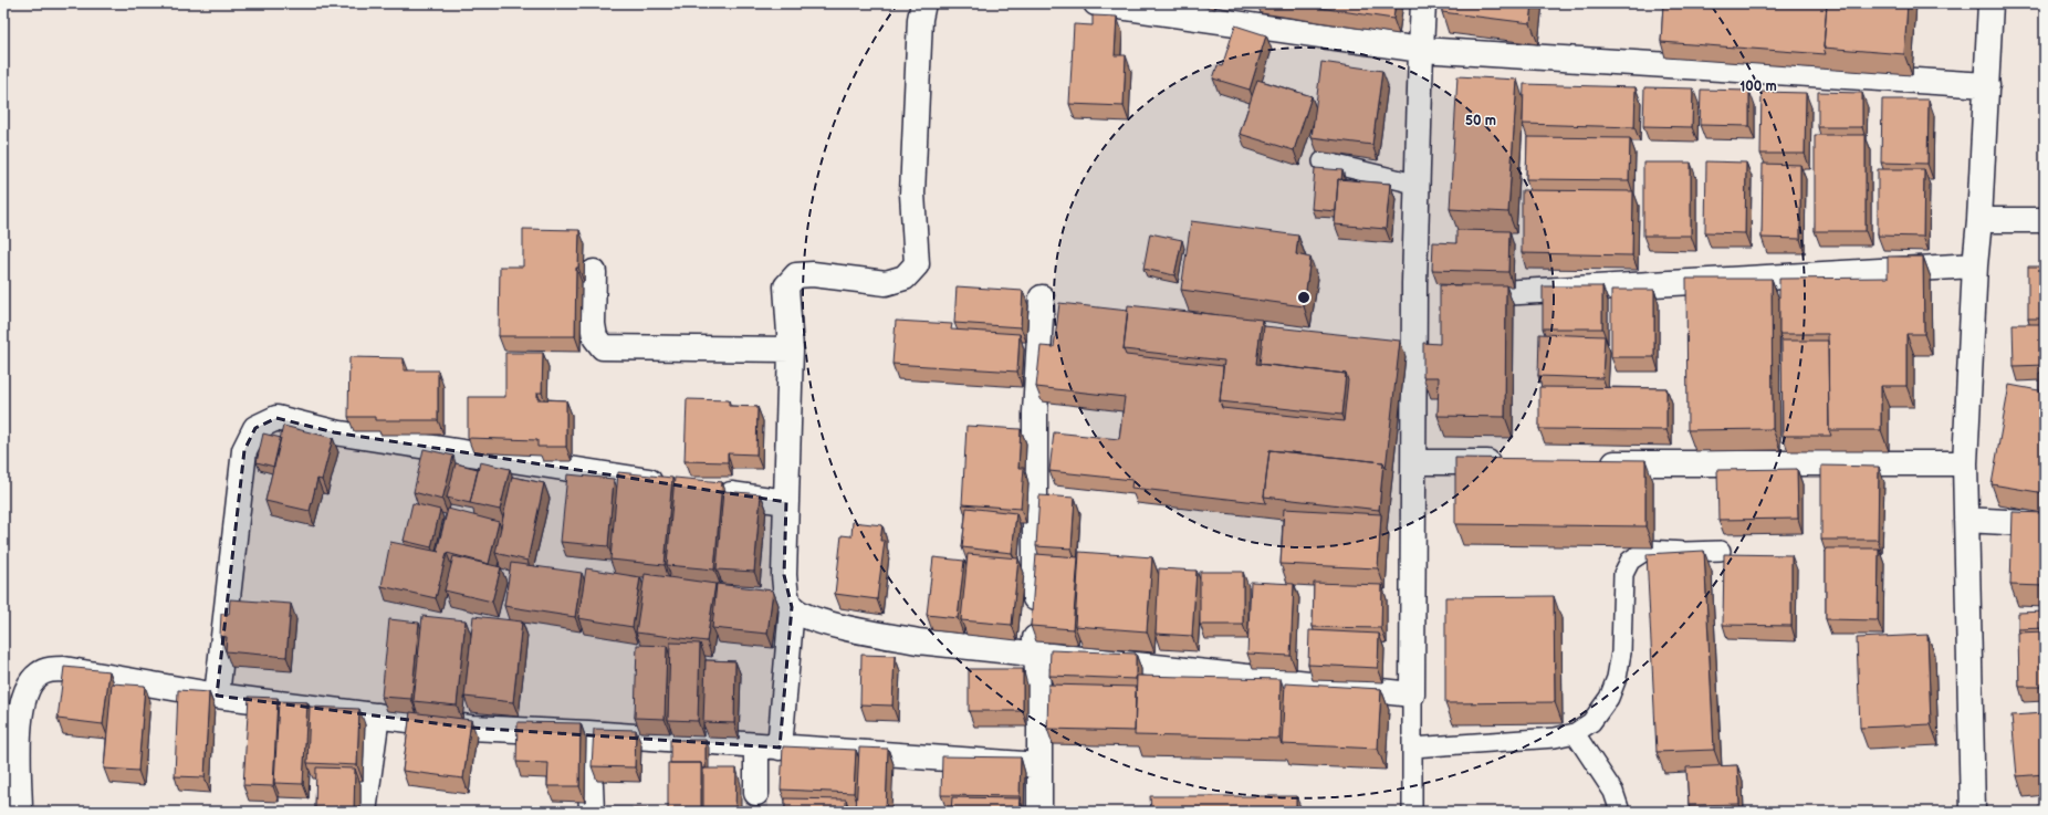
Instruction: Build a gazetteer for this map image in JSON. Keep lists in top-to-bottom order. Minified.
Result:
{"rings":["100 m","50 m"]}
